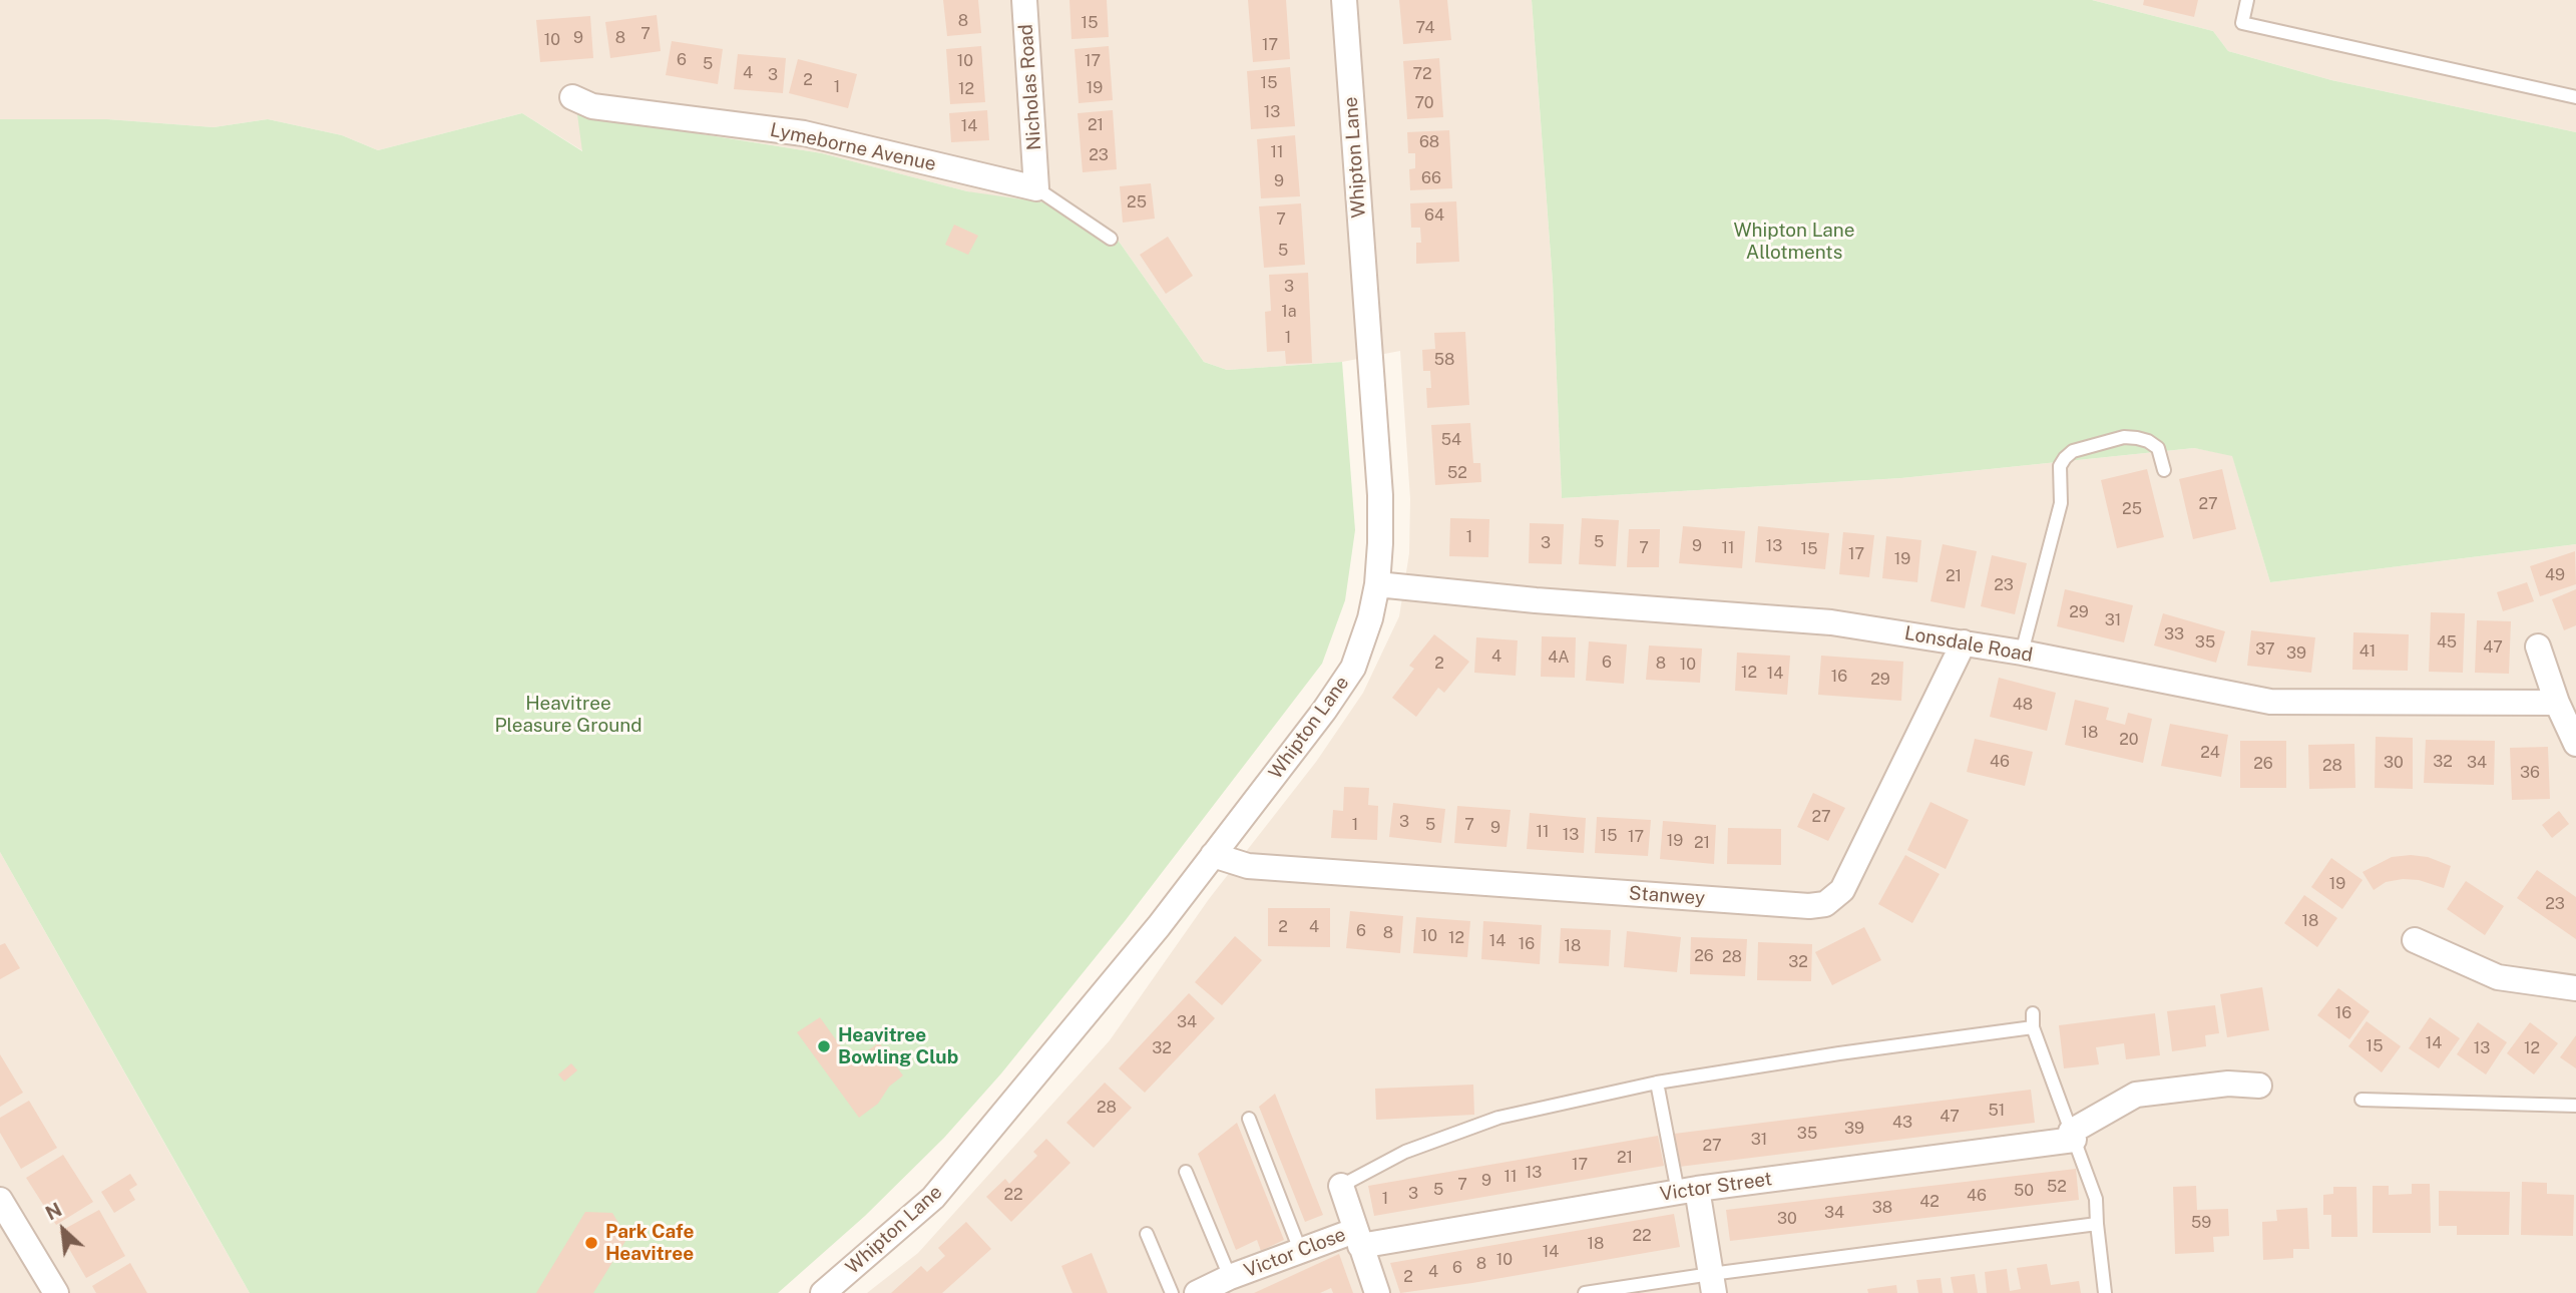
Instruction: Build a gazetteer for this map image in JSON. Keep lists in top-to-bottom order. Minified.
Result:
{"streets":{"street":["Nicholas Road","Lymeborne Avenue","Whipton Lane","Lonsdale Road","Stanwey","Victor Street","Victor Close"]},"crossings":[["Nicholas Road","Lymeborne Avenue"],["Whipton Lane","Lonsdale Road"],["Whipton Lane","Stanwey"],["Lonsdale Road","Stanwey"],["Victor Street","Victor Close"]],"parks":["Whipton Lane Allotments","Heavitree Pleasure Ground"],"places":["Heavitree Bowling Club","Park Cafe Heavitree"],"house_numbers":["8","15","74","7","9","8","10","17","6","10","17","5","4","72","3","2","15","1","19","12","70","13","21","14","68","11","23","66","9","25","64","7","5","3","1a","1","58","54","52","27","25","1","5","3","9","13","7","11","15","17","19","49","21","23","29","31","33","35","45","47","37","41","39","4","4A","6","2","8","10","12","14","16","29","48","18","20","24","46","32","30","34","26","28","36","27","3","1","5","7","9","11","13","15","17","19","21","19","23","18","2","4","6","8","10","12","14","16","18","26","28","32","16","34","14","15","32","13","12","28","51","47","43","39","35","31","27","21","17","13","11","9","7","52","5","50","3","22","46","1","42","38","34","30","59","22","18","14","10","8","6","4","2"],"north":"top left"}
